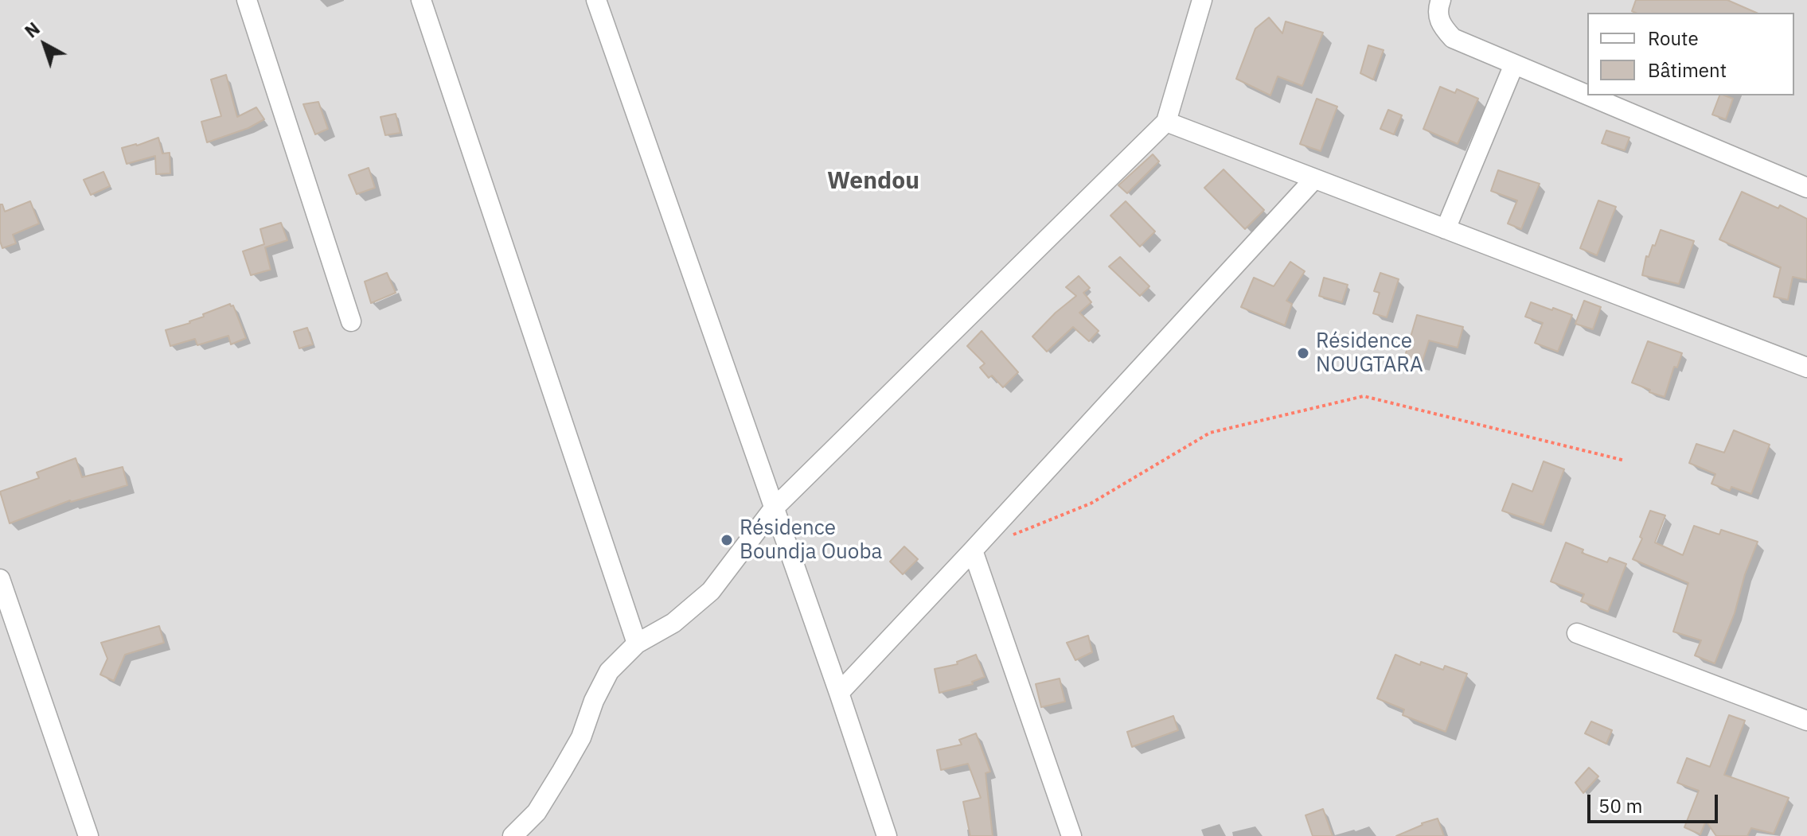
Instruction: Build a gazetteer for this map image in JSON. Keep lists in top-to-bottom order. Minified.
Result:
{"districts":["Wendou"],"places":["Résidence NOUGTARA","Résidence Boundja Ouoba"],"legend":["Route","Bâtiment"],"scale_bar":"50 m","north":"top left"}
